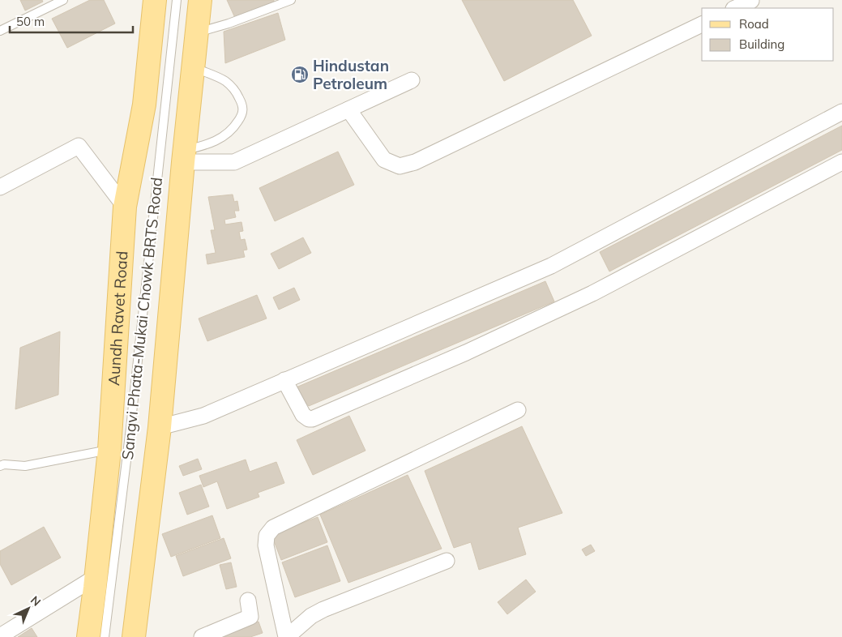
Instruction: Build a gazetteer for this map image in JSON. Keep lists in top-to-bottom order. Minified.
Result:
{"streets":{"main road":["Aundh Ravet Road"],"lane":["Sangvi Phata-Mukai Chowk BRTS Road"]},"places":{"fuel station":["Hindustan Petroleum"]},"legend":["Road","Building"],"scale_bar":"50 m","north":"top right"}
